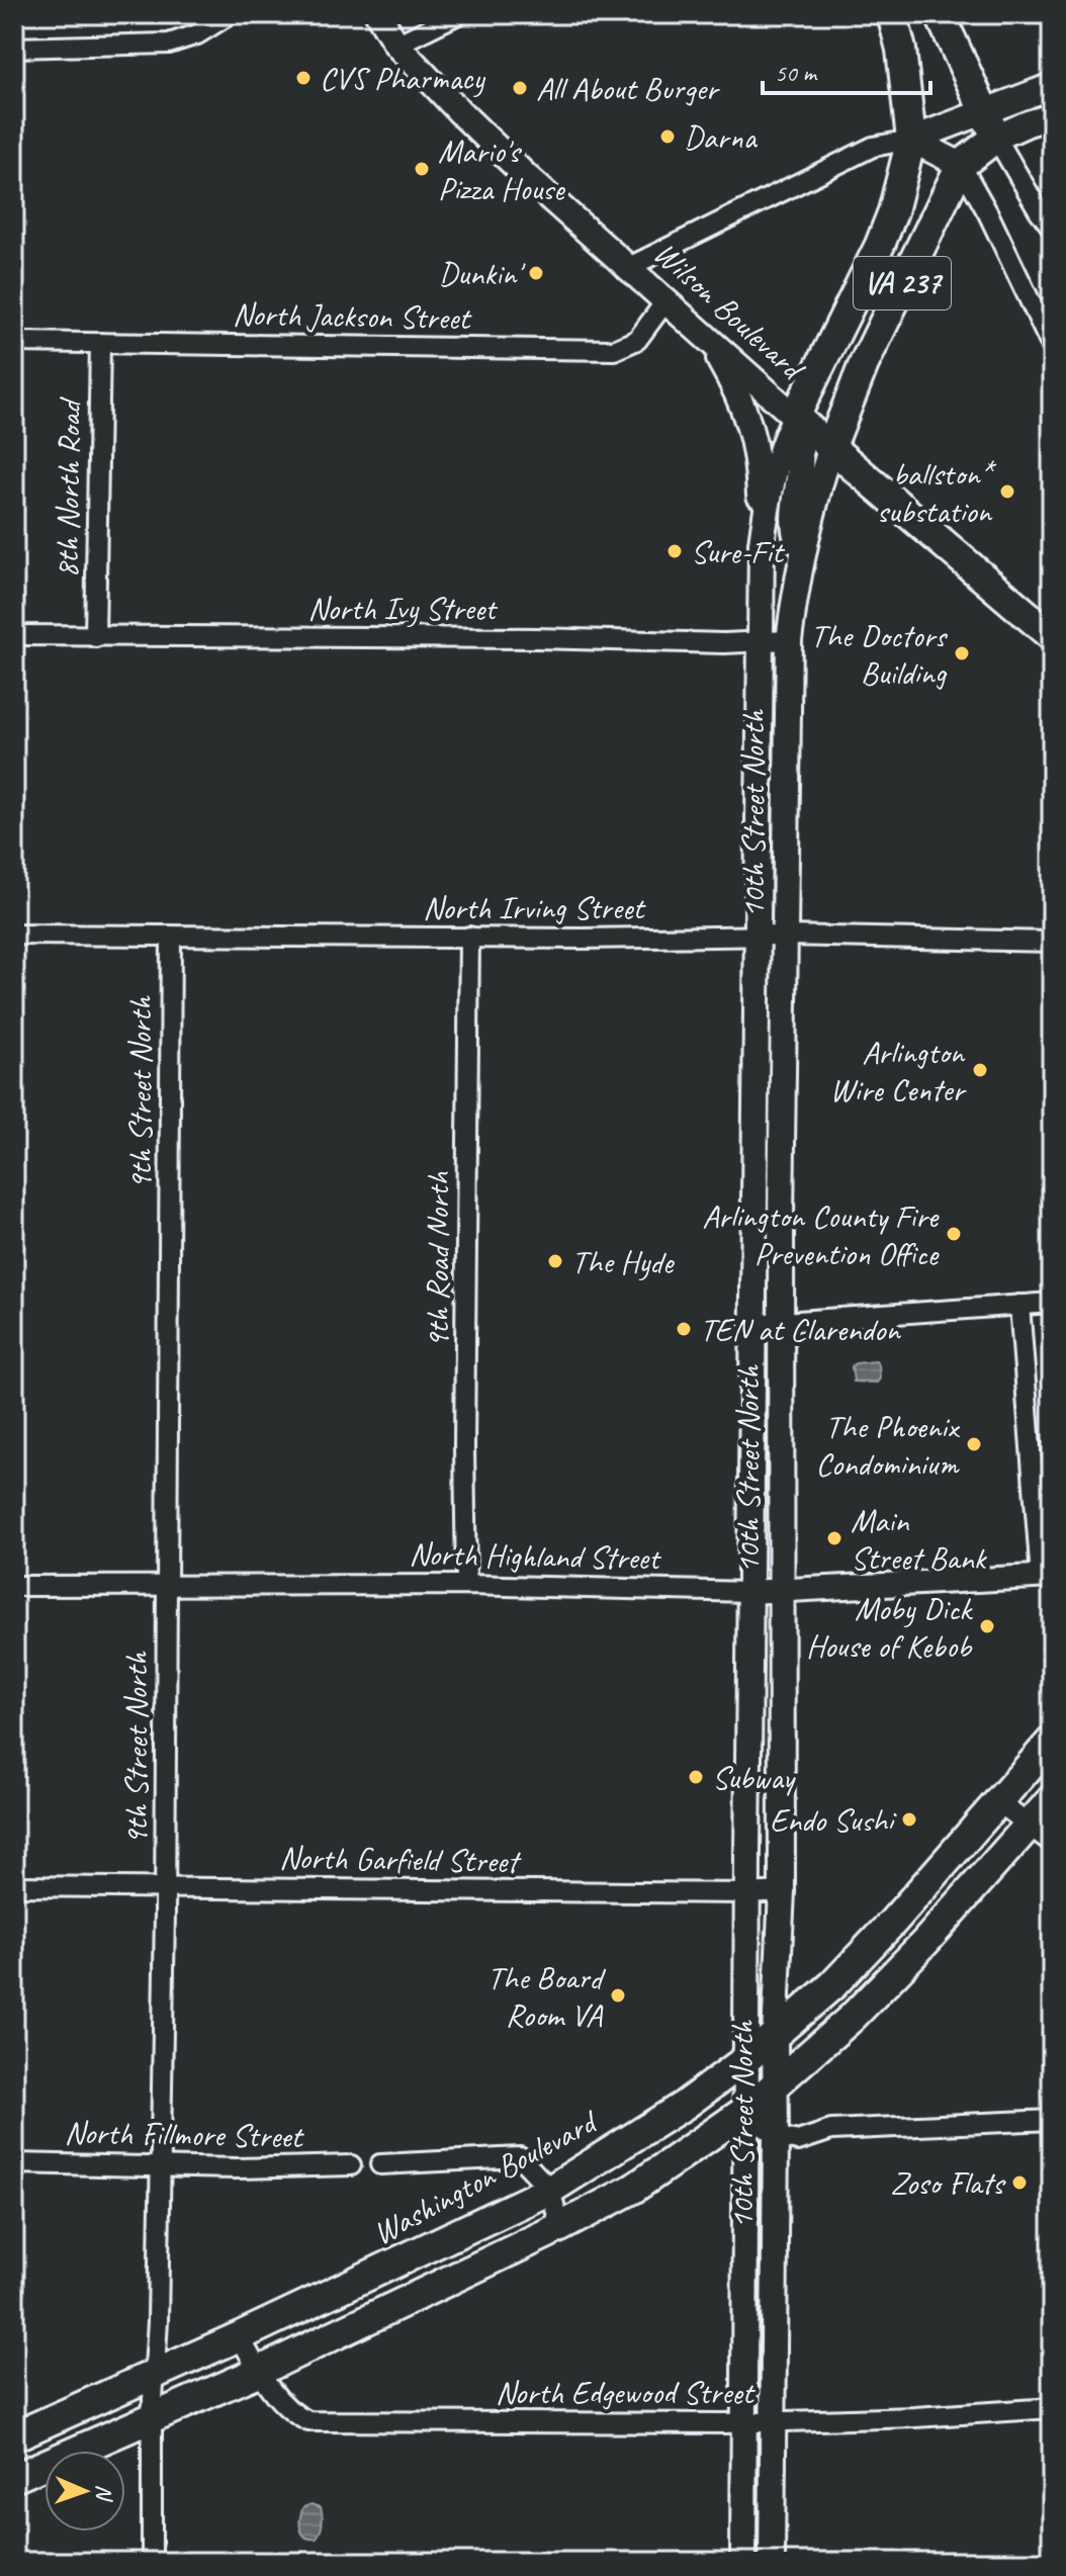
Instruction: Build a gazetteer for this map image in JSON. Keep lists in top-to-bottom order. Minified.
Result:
{"streets":{"main road":["VA 237","Wilson Boulevard","10th Street North","Washington Boulevard"],"street":["North Jackson Street","8th North Road","North Ivy Street","North Irving Street","9th Street North","9th Road North","North Highland Street","North Garfield Street","North Fillmore Street","North Edgewood Street"]},"crossings":[["VA 237","10th Street North"],["Wilson Boulevard","North Jackson Street"],["Wilson Boulevard","10th Street North"],["North Jackson Street","8th North Road"],["8th North Road","North Ivy Street"],["North Ivy Street","10th Street North"],["10th Street North","North Irving Street"],["10th Street North","North Highland Street"],["10th Street North","North Garfield Street"],["10th Street North","Washington Boulevard"],["10th Street North","North Edgewood Street"],["North Irving Street","9th Street North"],["North Irving Street","9th Road North"],["9th Street North","North Highland Street"],["9th Street North","North Garfield Street"],["9th Street North","North Fillmore Street"],["9th Street North","Washington Boulevard"],["9th Road North","North Highland Street"],["Washington Boulevard","North Edgewood Street"]],"places":["CVS Pharmacy","All About Burger","Darna","Mario's Pizza House","Dunkin'","ballston* substation","Sure-Fit","The Doctors Building","Arlington Wire Center","Arlington County Fire Prevention Office","The Hyde","TEN at Clarendon","The Phoenix Condominium","Main Street Bank","Moby Dick House of Kebob","Subway","Endo Sushi","The Board Room VA","Zoso Flats"],"scale_bar":"50 m","north":"right"}
